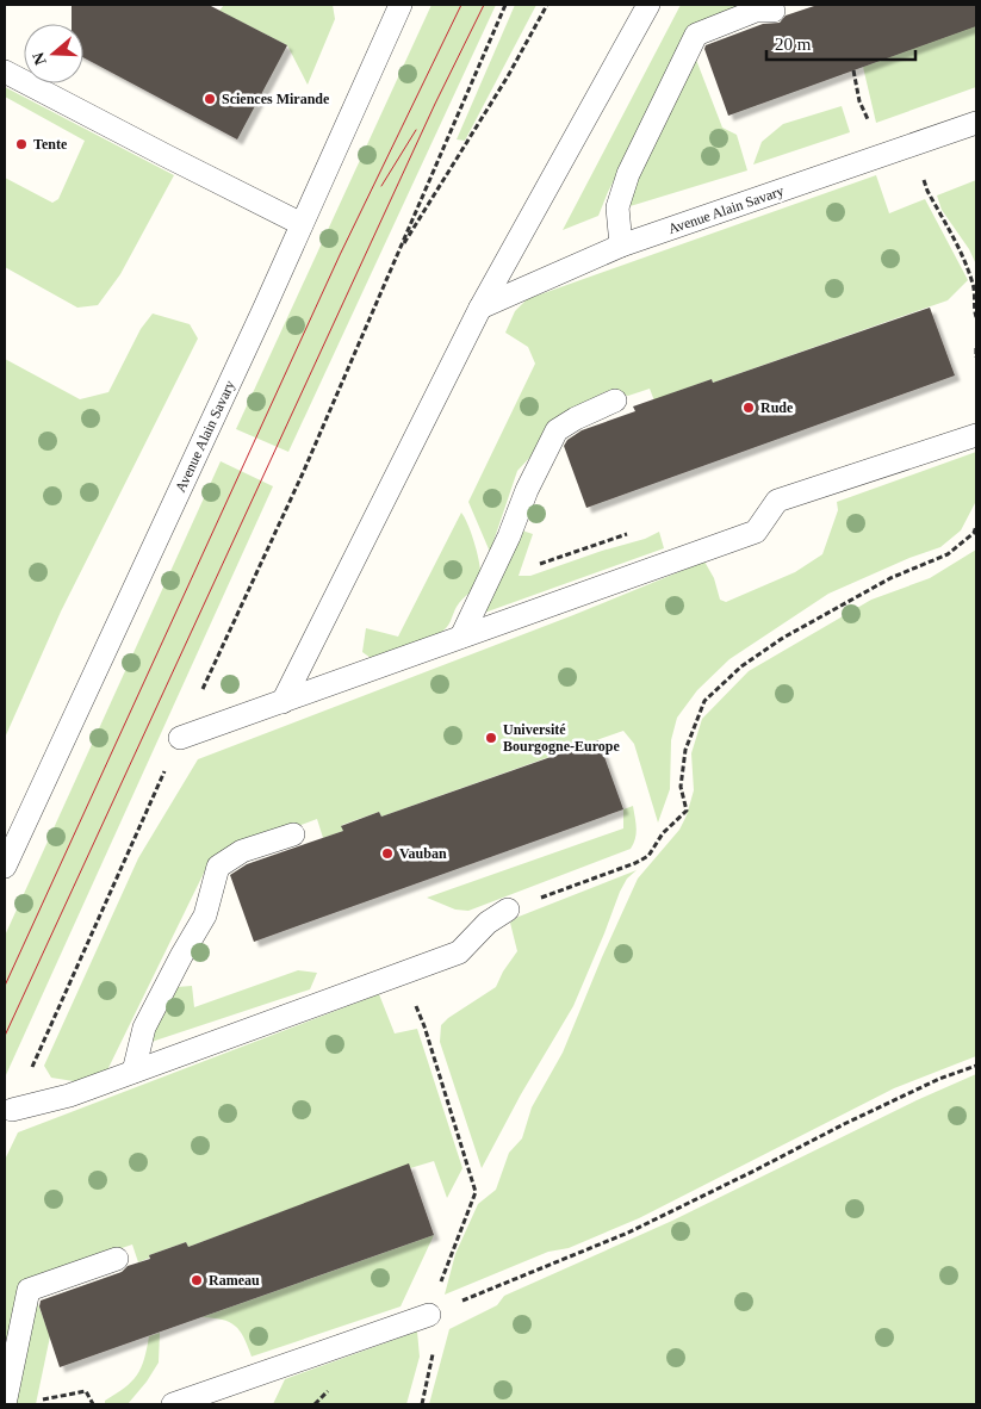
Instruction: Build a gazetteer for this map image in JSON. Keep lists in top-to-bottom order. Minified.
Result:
{"streets":{"lane":["Avenue Alain Savary"]},"places":["Sciences Mirande","Tente","Rude","Université Bourgogne-Europe","Vauban","Rameau"],"scale_bar":"20 m","north":"left"}
